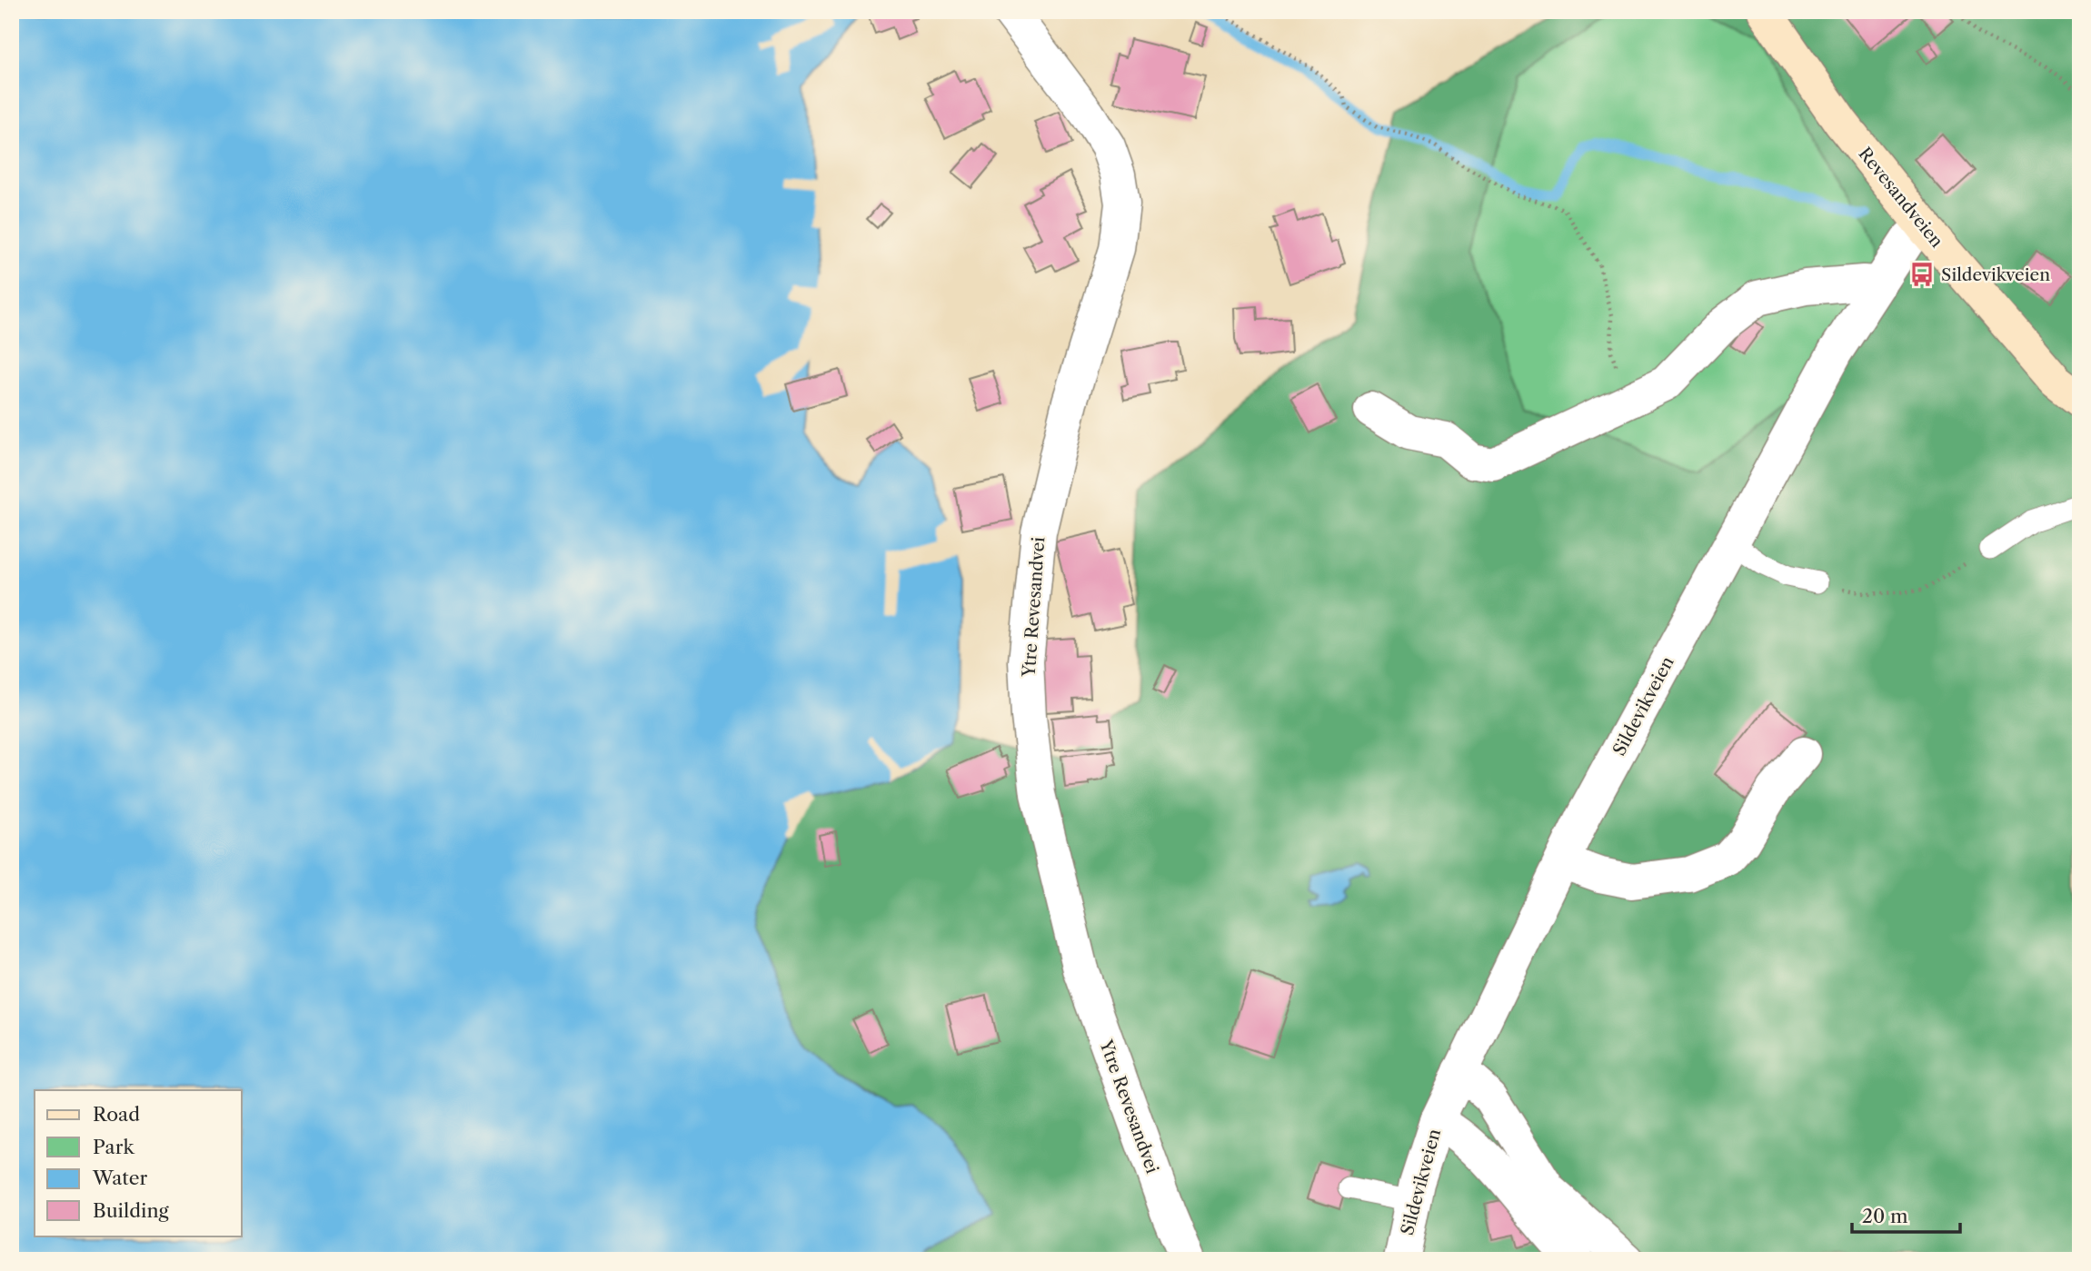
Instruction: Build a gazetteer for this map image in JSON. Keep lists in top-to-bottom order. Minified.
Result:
{"streets":{"main road":["Revesandveien"],"street":["Ytre Revesandvei","Sildevikveien"]},"crossings":[["Revesandveien","Sildevikveien"]],"places":{"bus stop":["Sildevikveien"]},"legend":["Road","Park","Water","Building"],"scale_bar":"20 m"}
